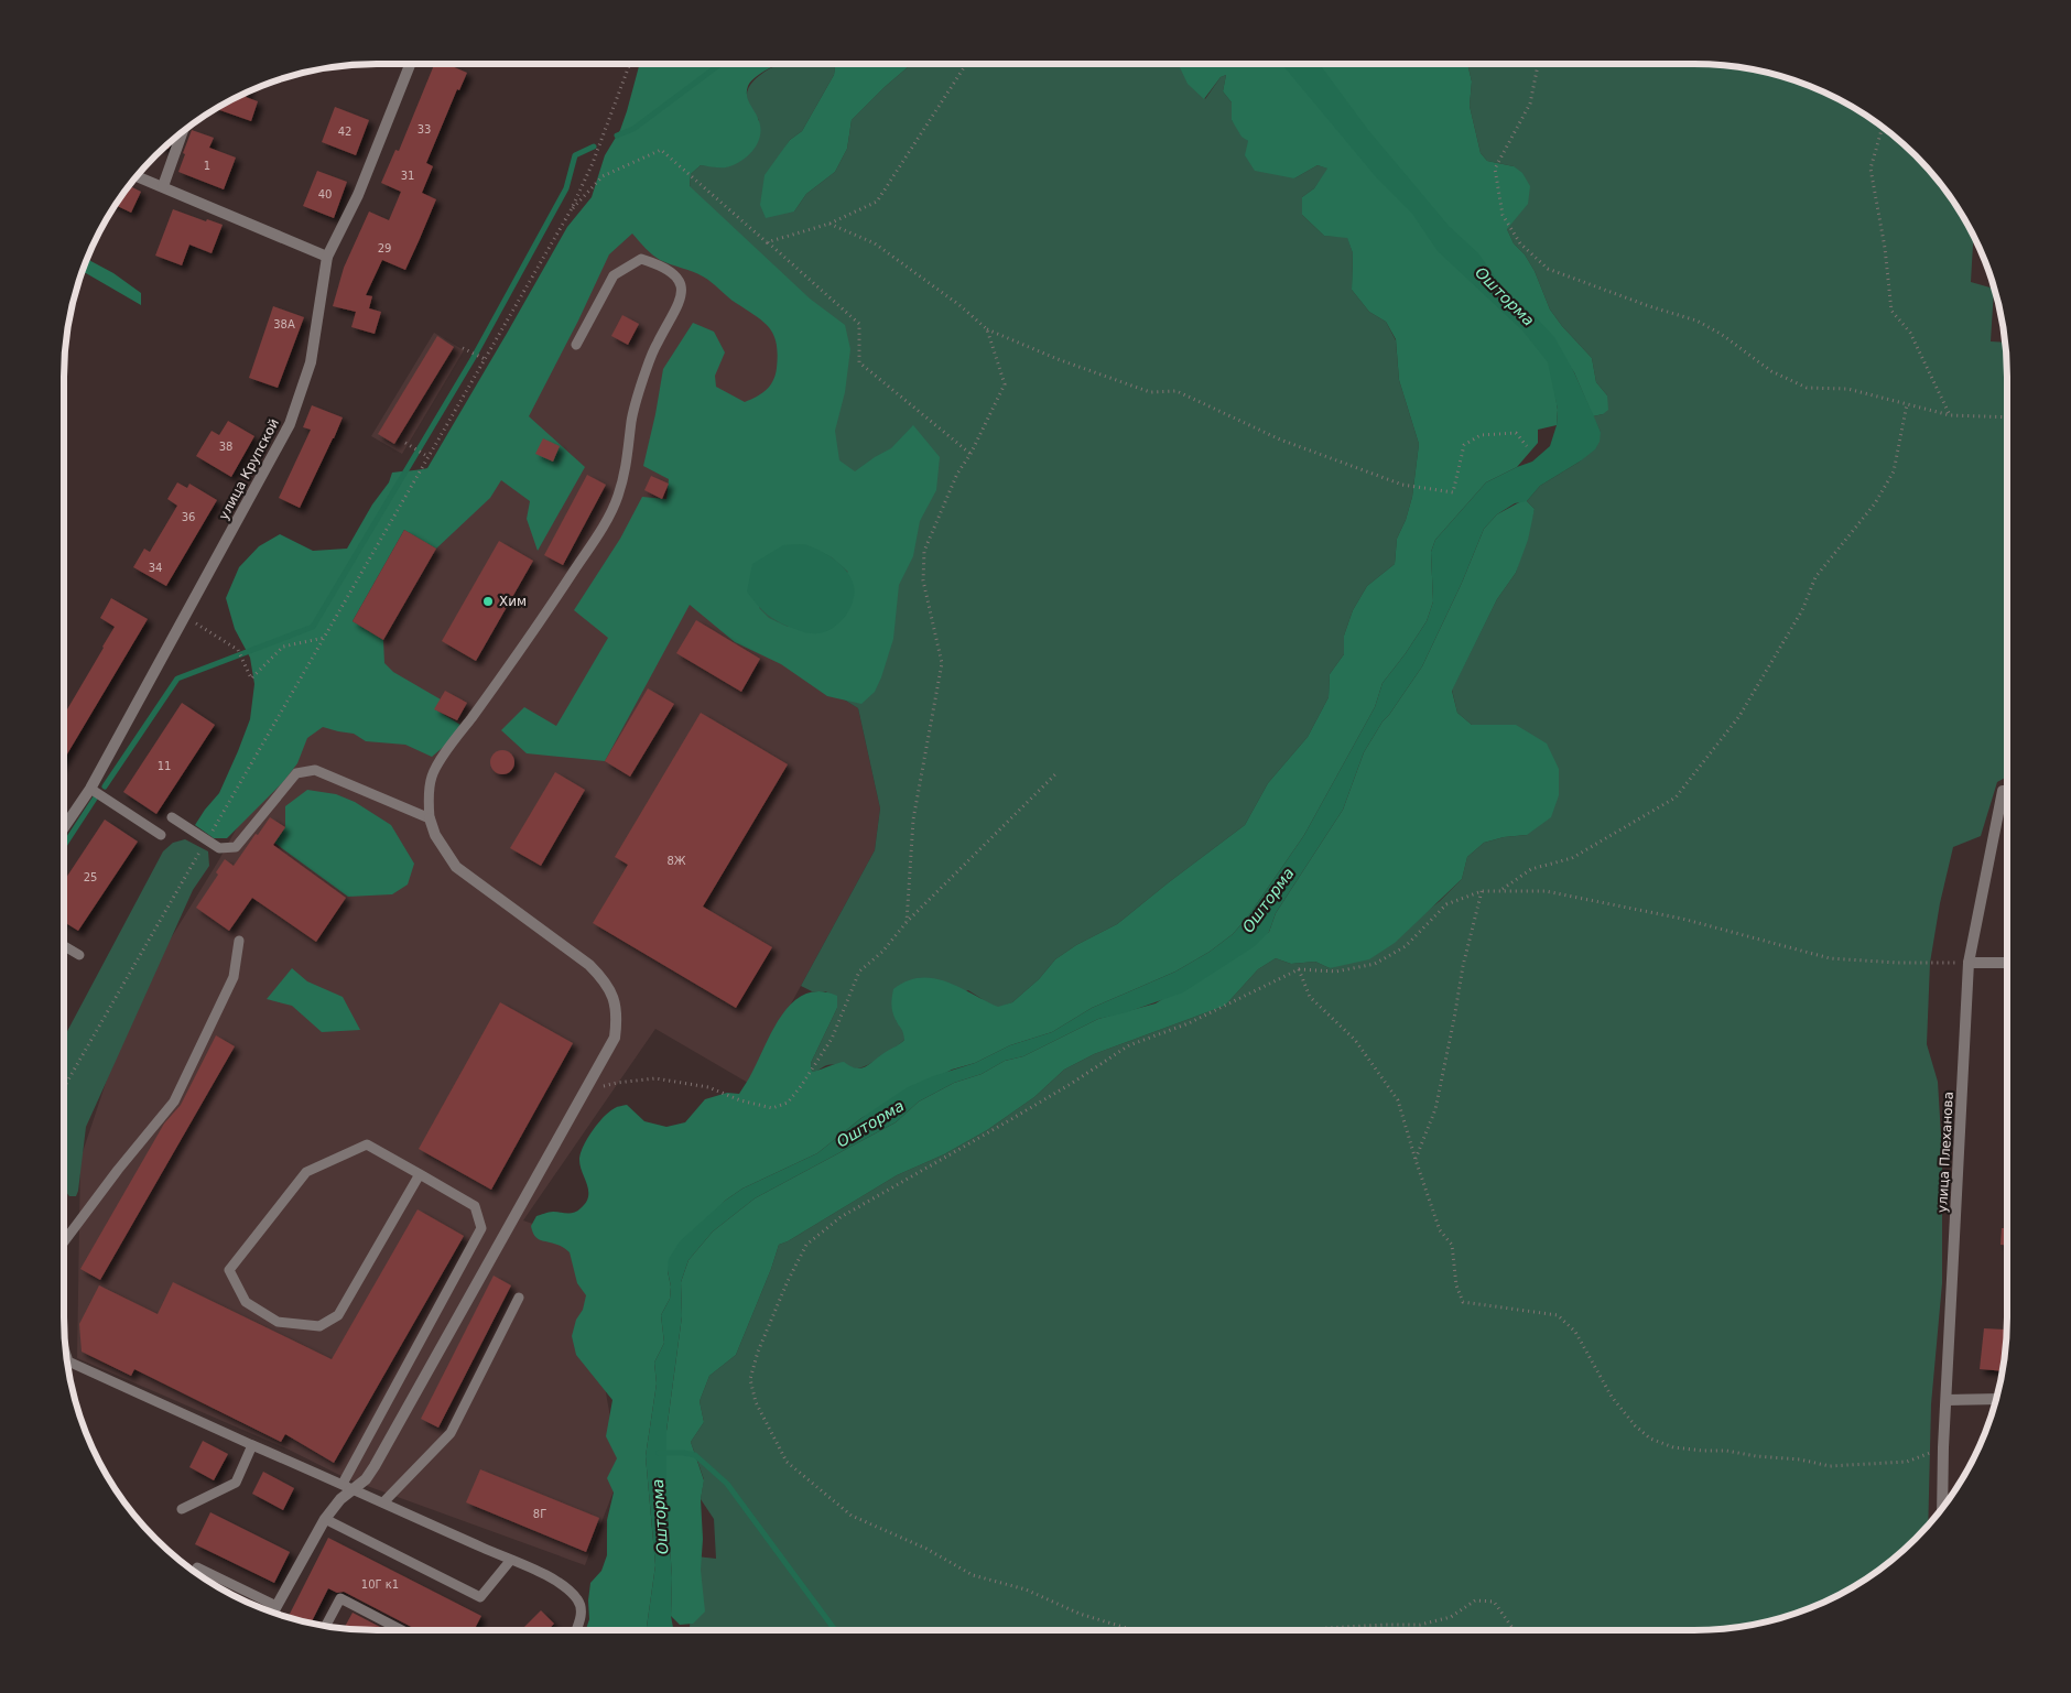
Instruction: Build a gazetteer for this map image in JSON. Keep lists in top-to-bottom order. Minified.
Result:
{"streets":{"street":["улица Крупской","улица Плеханова"]},"water":["Ошторма"],"places":["Хим"],"house_numbers":["33","42","1","31","40","29","38А","38","36","34","11","8Ж","25","8Г","10Г к1"]}
